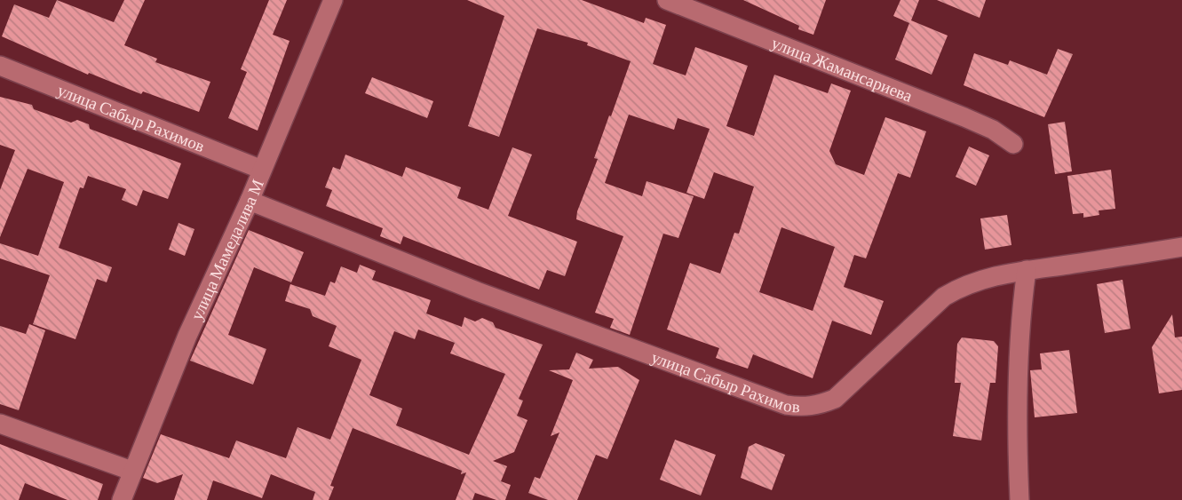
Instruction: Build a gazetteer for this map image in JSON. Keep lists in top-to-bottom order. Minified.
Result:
{"streets":{"street":["улица Жамансариева","улица Сабыр Рахимов","улица Мамедалива М"]},"crossings":[["улица Сабыр Рахимов","улица Мамедалива М"]]}
